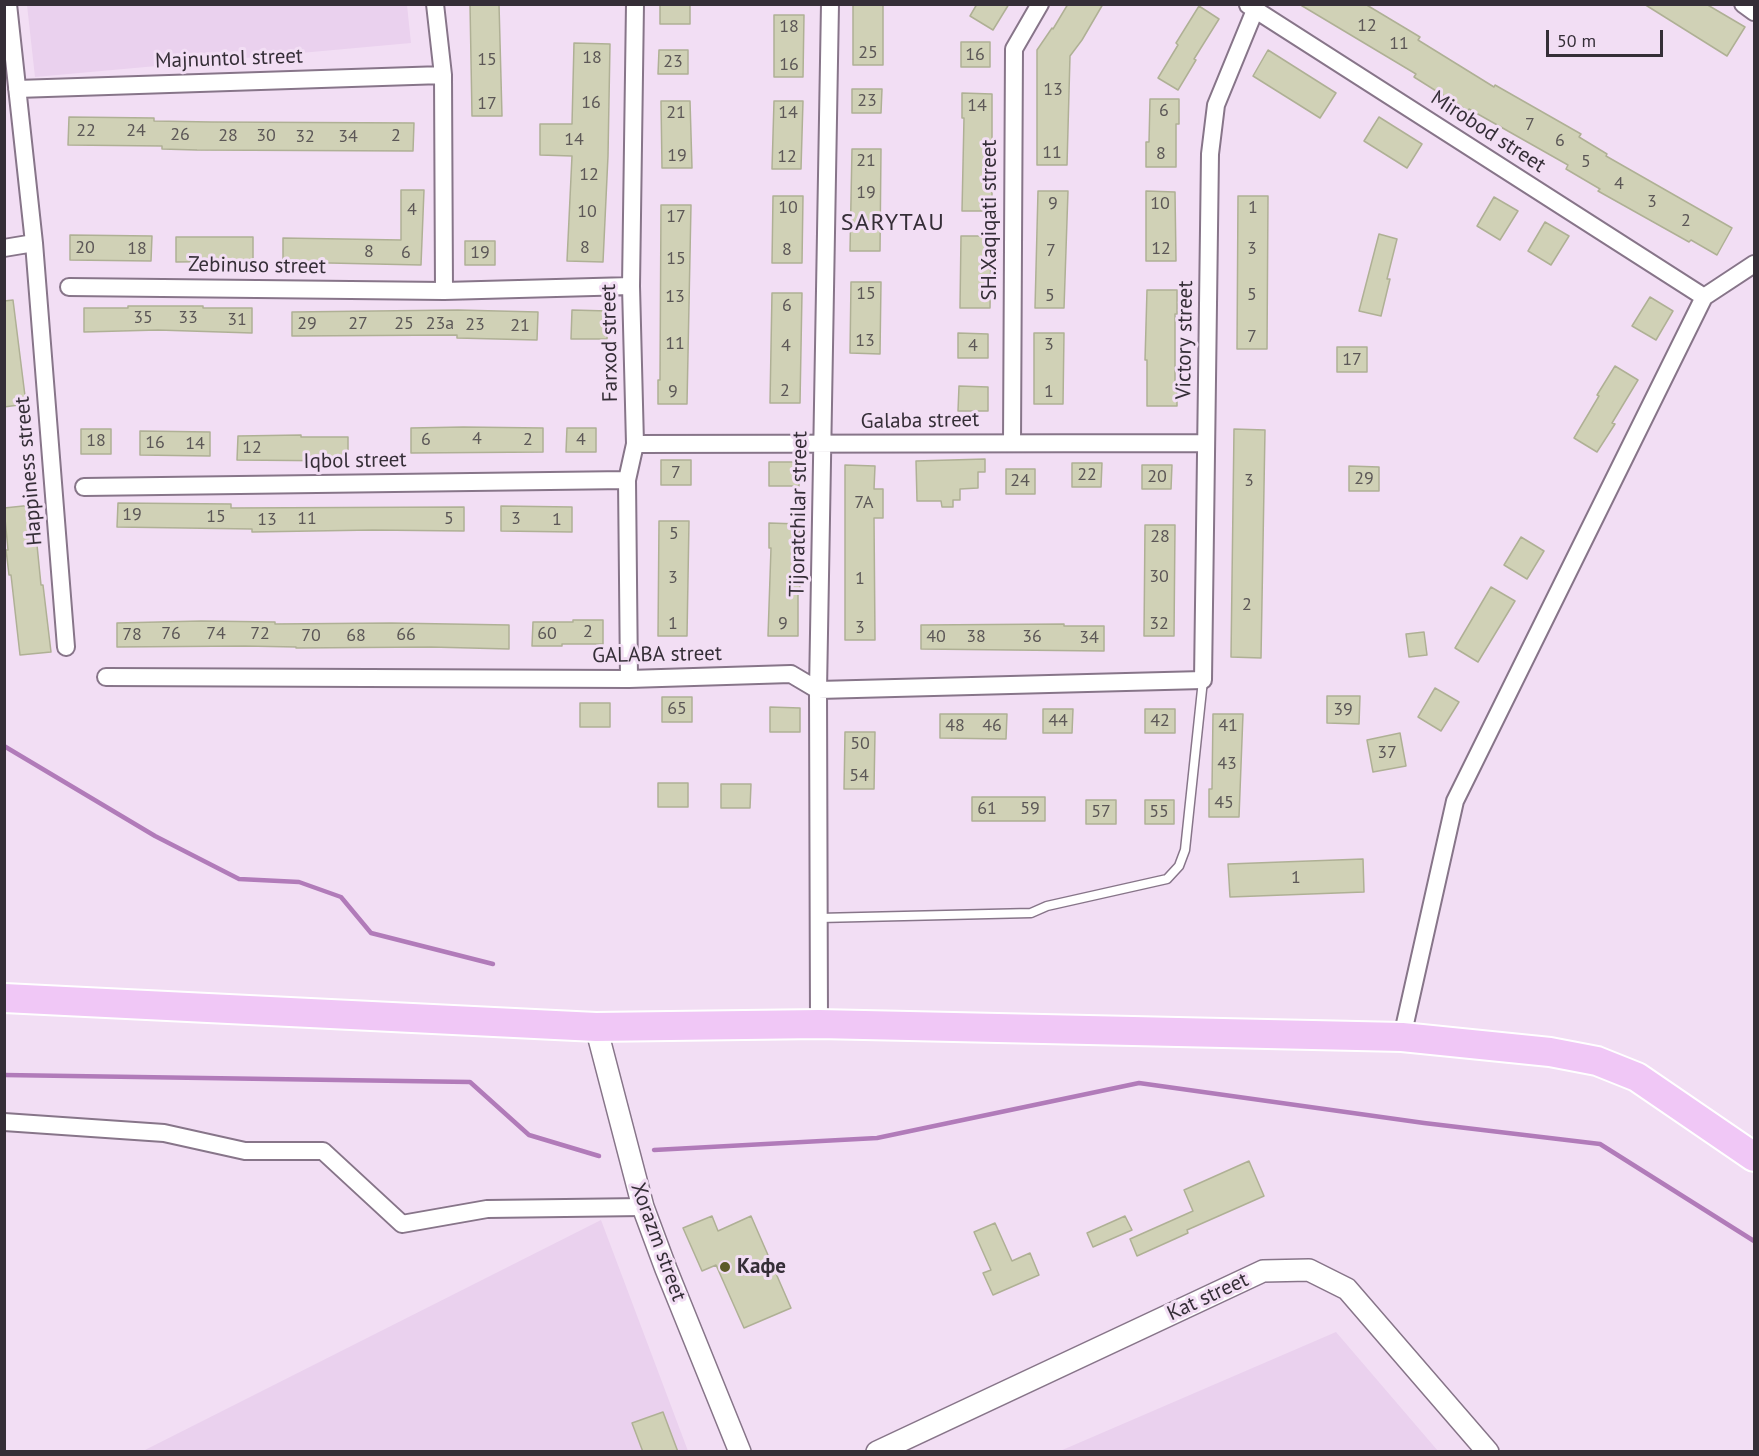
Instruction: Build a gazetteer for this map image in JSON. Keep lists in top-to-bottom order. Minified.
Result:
{"streets":{"street":["Majnuntol street","Mirobod street","SH.Xaqiqati street","Zebinuso street","Victory street","Farxod street","Galaba street","Iqbol street","Happiness street","Tijoratchilar street","GALABA street","Xorazm street","Kat street"]},"crossings":[["Majnuntol street","Happiness street"],["Mirobod street","Victory street"],["SH.Xaqiqati street","Galaba street"],["Zebinuso street","Farxod street"],["Victory street","Galaba street"],["Farxod street","Galaba street"],["Farxod street","Iqbol street"],["Farxod street","GALABA street"],["Galaba street","Tijoratchilar street"],["Tijoratchilar street","GALABA street"]],"districts":["SARYTAU"],"places":["Кафе"],"house_numbers":["12","18","11","25","16","18","15","23","16","13","23","16","17","14","6","21","14","7","22","24","26","28","30","2","32","34","14","6","11","8","19","12","21","5","12","4","19","3","9","10","10","1","4","10","17","2","20","8","18","12","3","8","7","8","6","19","15","15","5","5","13","6","35","33","31","29","27","25","23a","23","21","7","13","11","3","4","4","17","2","9","1","4","6","2","4","18","16","14","12","7","22","20","29","24","3","7A","19","15","11","5","3","13","1","5","28","30","3","1","2","1","9","32","3","2","76","74","72","60","78","66","70","68","40","38","36","34","65","39","44","42","48","46","41","50","37","43","54","45","61","59","57","55","1"],"scale_bar":"50 m"}
